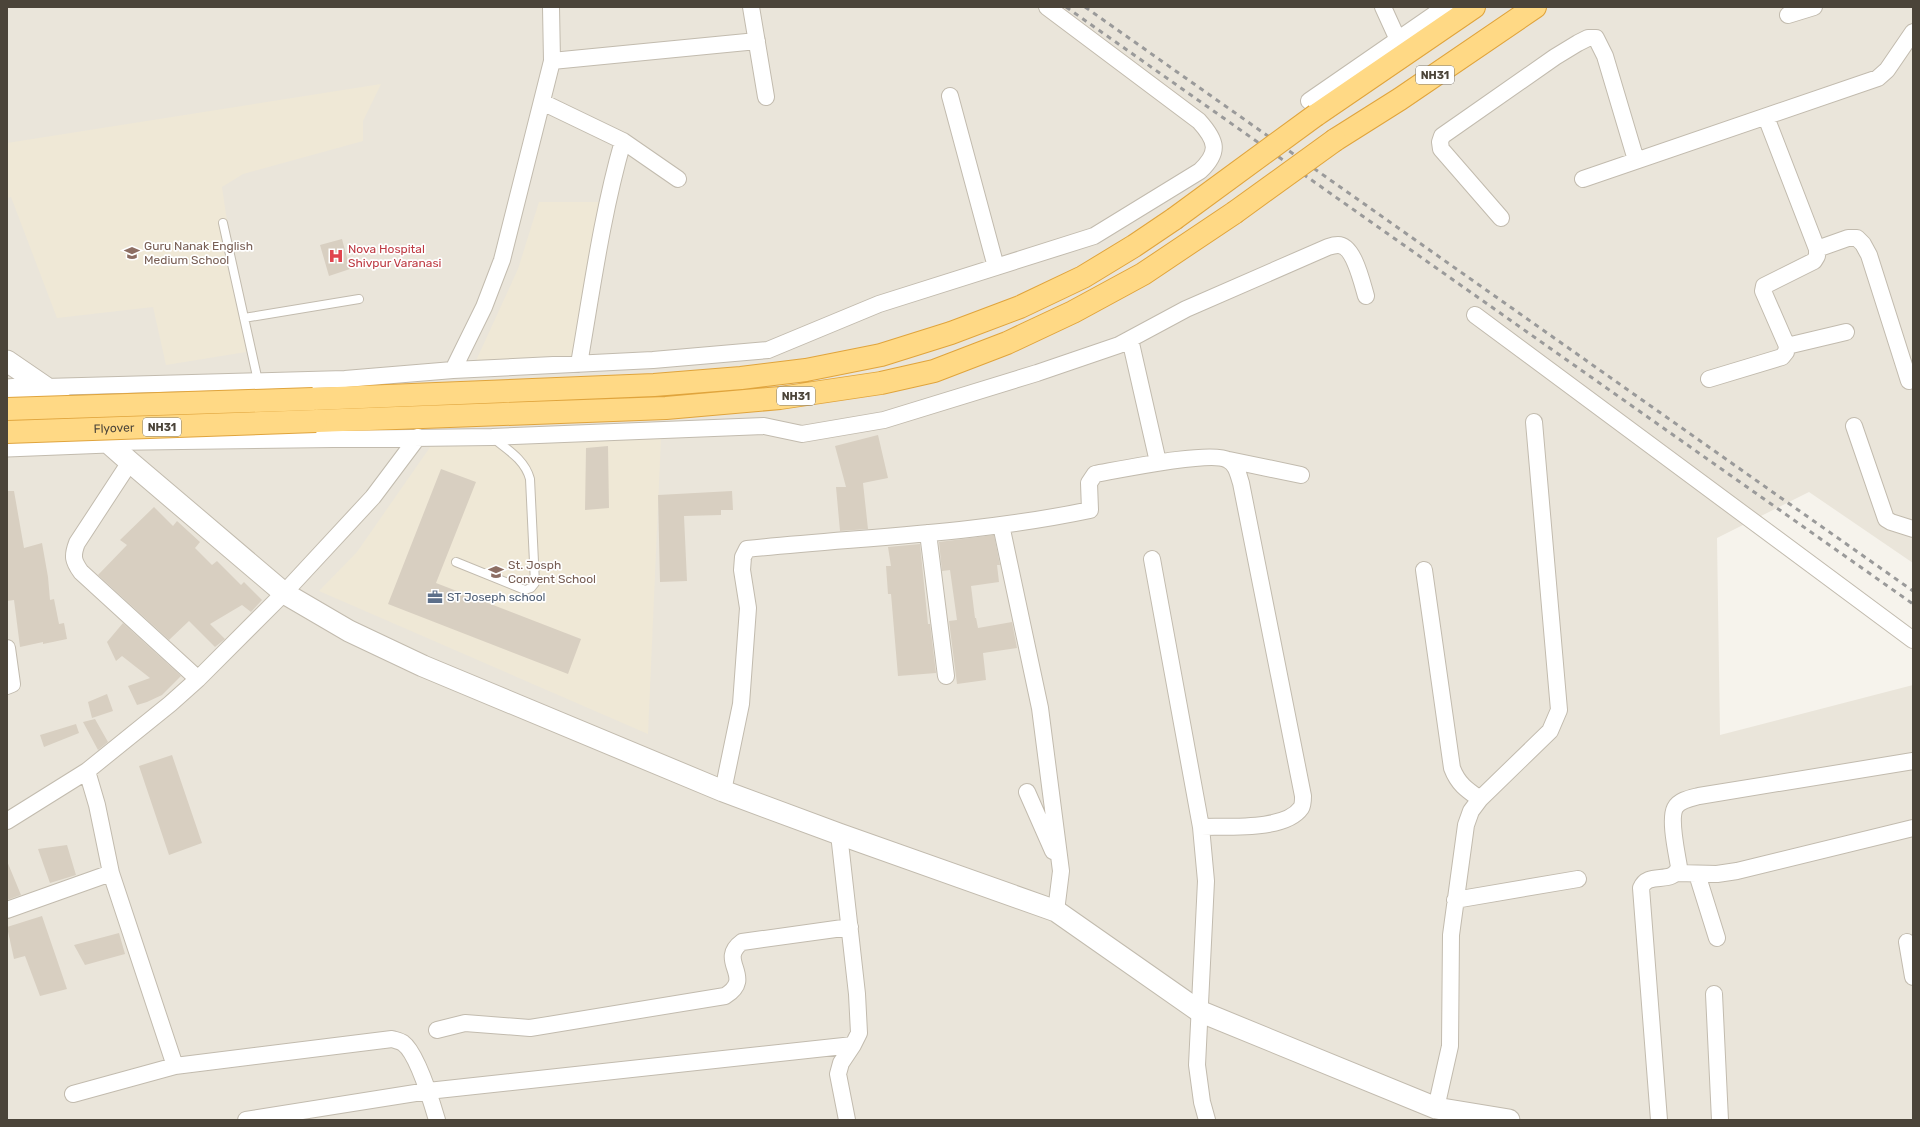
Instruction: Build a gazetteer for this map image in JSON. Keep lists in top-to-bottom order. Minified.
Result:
{"streets":{"highway":["NH31","Flyover"]},"crossings":[["NH31","Flyover"]],"places":{"school or university":["Guru Nanak English Medium School","St. Josph Convent School"],"hospital":["Nova Hospital Shivpur Varanasi"],"office":["ST Joseph school"]}}
